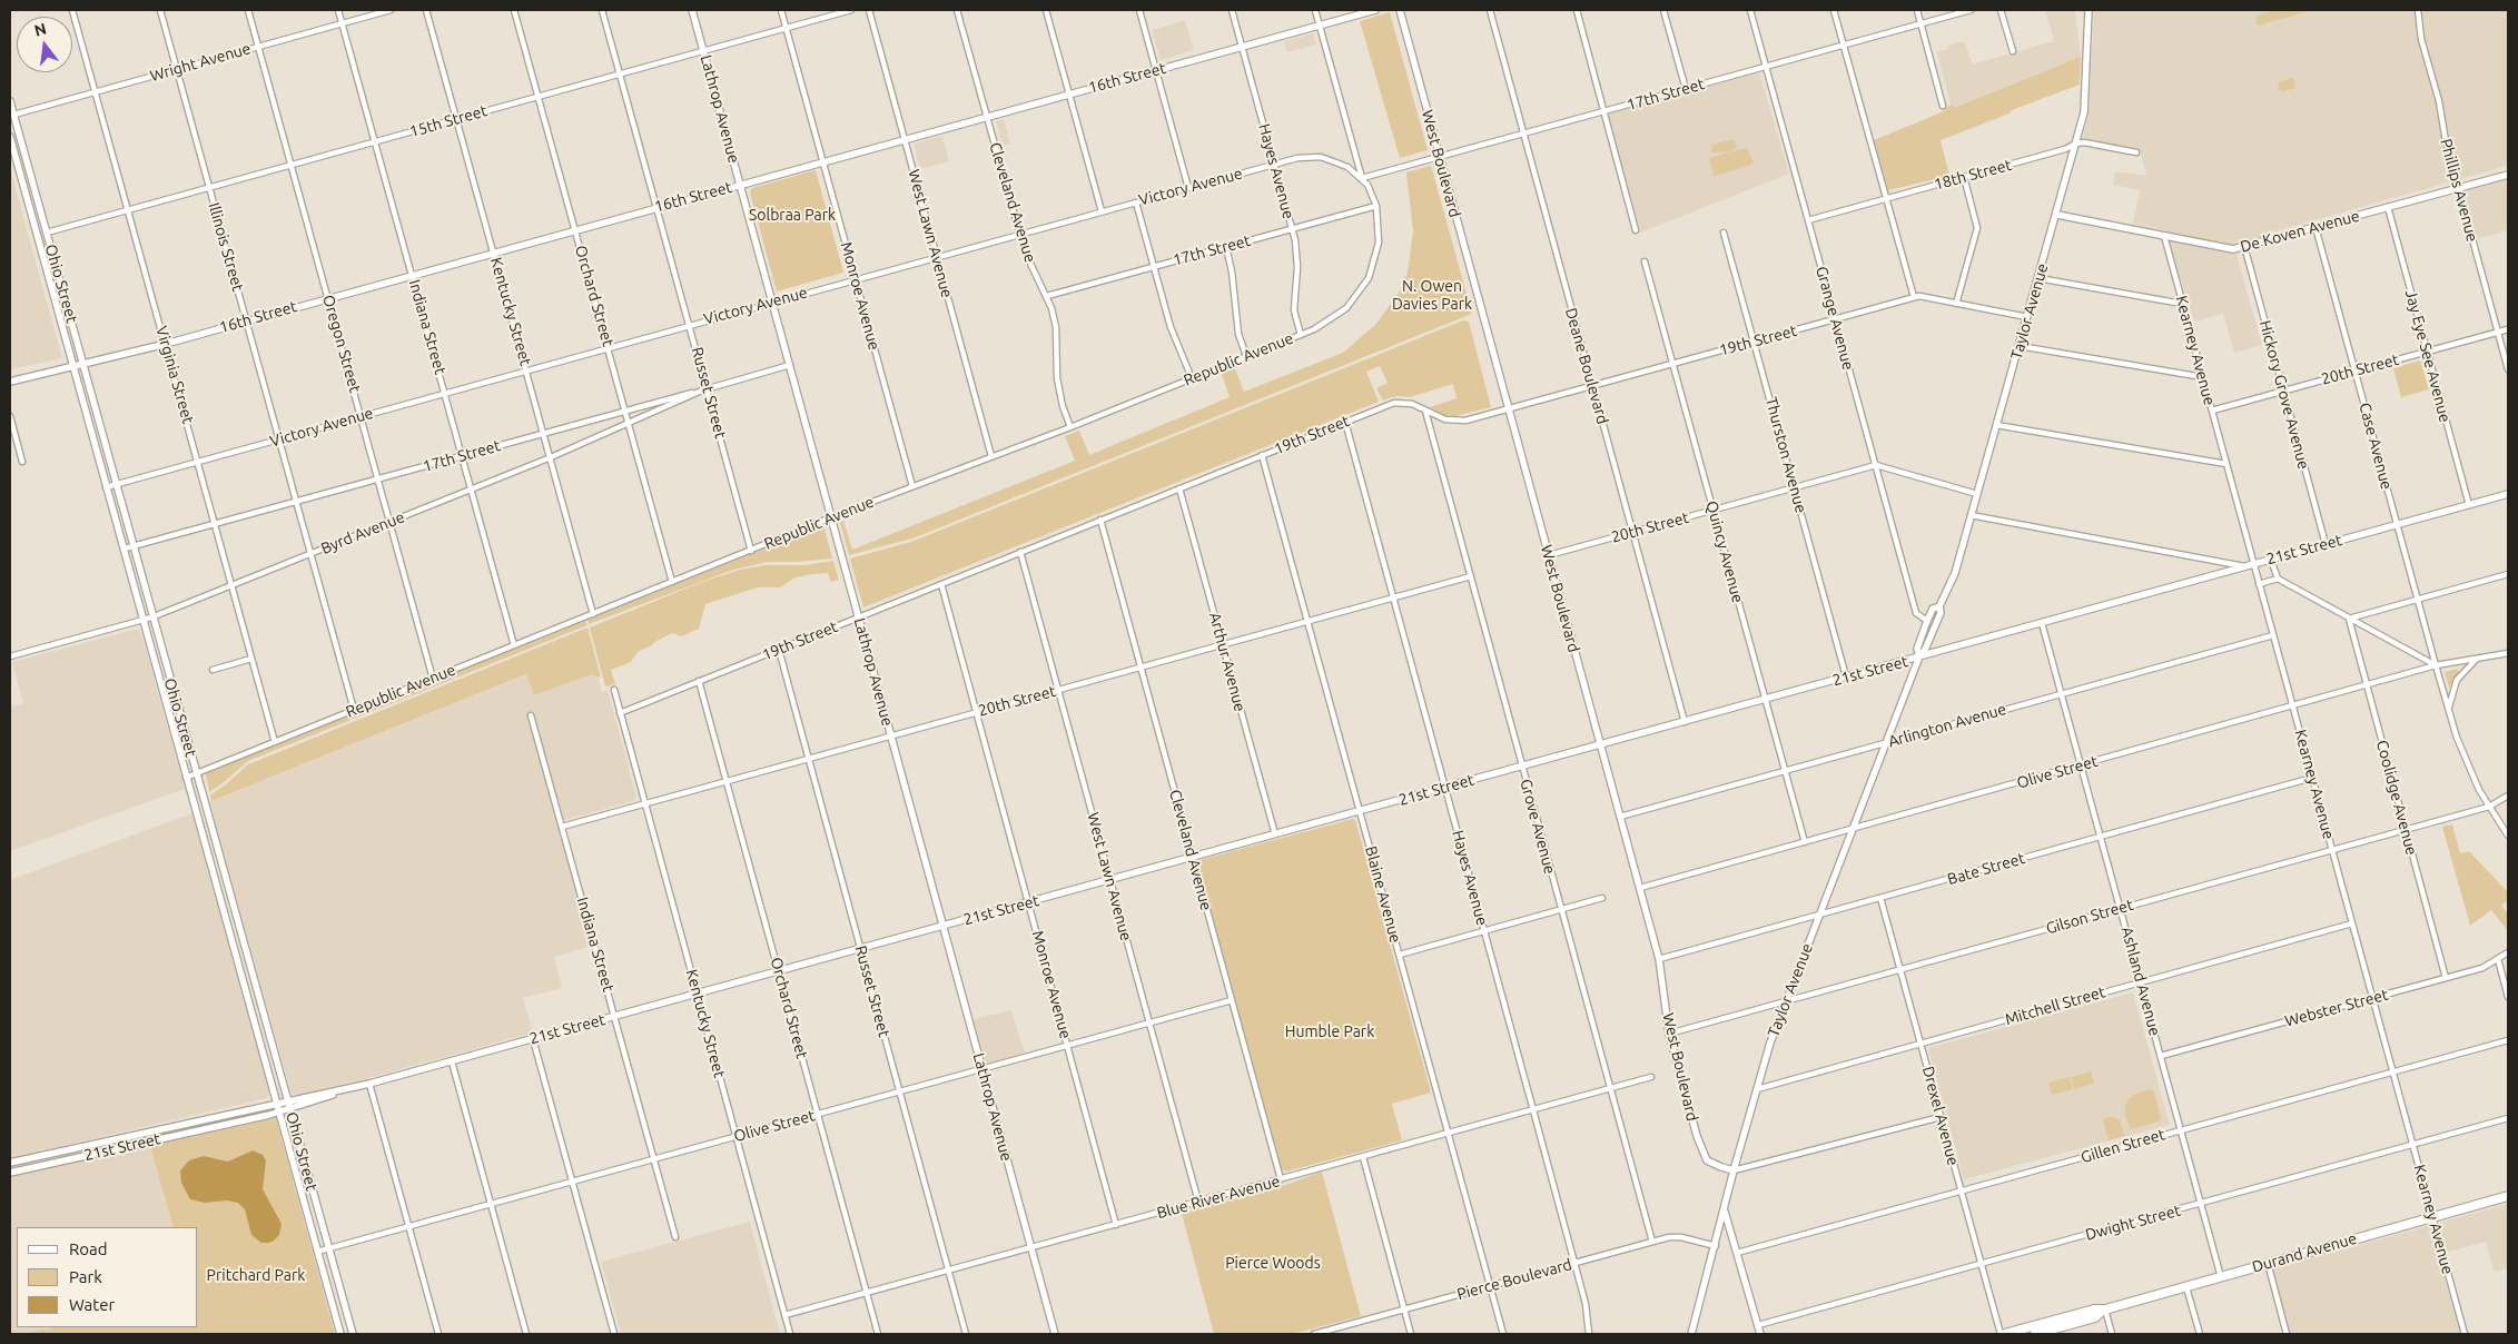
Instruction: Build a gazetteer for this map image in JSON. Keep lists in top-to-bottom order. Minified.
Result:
{"streets":{"main road":["Durand Avenue"],"street":["Wright Avenue","16th Street","17th Street","Lathrop Avenue","15th Street","West Boulevard","Hayes Avenue","18th Street","Victory Avenue","Phillips Avenue","Cleveland Avenue","De Koven Avenue","West Lawn Avenue","Illinois Street","Ohio Street","Orchard Street","Monroe Avenue","Kentucky Street","Taylor Avenue","Grange Avenue","Indiana Street","19th Street","Oregon Street","Kearney Avenue","Jay Eye See Avenue","Republic Avenue","Deane Boulevard","20th Street","Virginia Street","Russet Street","Hickory Grove Avenue","Case Avenue","Thurston Avenue","Byrd Avenue","21st Street","Quincy Avenue","Arthur Avenue","Arlington Avenue","Olive Street","Coolidge Avenue","Grove Avenue","Bate Street","Blaine Avenue","Gilson Street","Ashland Avenue","Mitchell Street","Webster Street","Drexel Avenue","Gillen Street","Blue River Avenue","Dwight Street","Pierce Boulevard"]},"crossings":[["Wright Avenue","Illinois Street"],["Wright Avenue","Ohio Street"],["Wright Avenue","Indiana Street"],["Wright Avenue","Oregon Street"],["Wright Avenue","Virginia Street"],["16th Street","Lathrop Avenue"],["16th Street","Hayes Avenue"],["16th Street","Cleveland Avenue"],["16th Street","West Lawn Avenue"],["16th Street","Illinois Street"],["16th Street","Ohio Street"],["16th Street","Orchard Street"],["16th Street","Monroe Avenue"],["16th Street","Kentucky Street"],["16th Street","Indiana Street"],["16th Street","Oregon Street"],["16th Street","Virginia Street"],["16th Street","Russet Street"],["17th Street","Lathrop Avenue"],["17th Street","West Boulevard"],["17th Street","Hayes Avenue"],["17th Street","Victory Avenue"],["17th Street","Cleveland Avenue"],["17th Street","Illinois Street"],["17th Street","Ohio Street"],["17th Street","Orchard Street"],["17th Street","Kentucky Street"],["17th Street","Grange Avenue"],["17th Street","Indiana Street"],["17th Street","Oregon Street"],["17th Street","Republic Avenue"],["17th Street","Deane Boulevard"],["17th Street","Virginia Street"],["17th Street","Russet Street"],["17th Street","Byrd Avenue"],["Lathrop Avenue","15th Street"],["Lathrop Avenue","Victory Avenue"],["Lathrop Avenue","19th Street"],["Lathrop Avenue","Republic Avenue"],["Lathrop Avenue","20th Street"],["Lathrop Avenue","21st Street"],["Lathrop Avenue","Olive Street"],["Lathrop Avenue","Blue River Avenue"],["15th Street","Illinois Street"],["15th Street","Ohio Street"],["15th Street","Orchard Street"],["15th Street","Monroe Avenue"],["15th Street","Kentucky Street"],["15th Street","Indiana Street"],["15th Street","Oregon Street"],["15th Street","Virginia Street"],["15th Street","Russet Street"],["West Boulevard","Taylor Avenue"],["West Boulevard","19th Street"],["West Boulevard","20th Street"],["West Boulevard","21st Street"],["West Boulevard","Arlington Avenue"],["West Boulevard","Olive Street"],["West Boulevard","Bate Street"],["West Boulevard","Gilson Street"],["Hayes Avenue","Victory Avenue"],["Hayes Avenue","19th Street"],["Hayes Avenue","Republic Avenue"],["Hayes Avenue","20th Street"],["Hayes Avenue","21st Street"],["Hayes Avenue","Blue River Avenue"],["Hayes Avenue","Pierce Boulevard"],["18th Street","Taylor Avenue"],["18th Street","Grange Avenue"],["Victory Avenue","Cleveland Avenue"],["Victory Avenue","West Lawn Avenue"],["Victory Avenue","Illinois Street"],["Victory Avenue","Ohio Street"],["Victory Avenue","Orchard Street"],["Victory Avenue","Monroe Avenue"],["Victory Avenue","Kentucky Street"],["Victory Avenue","Indiana Street"],["Victory Avenue","Oregon Street"],["Victory Avenue","Republic Avenue"],["Victory Avenue","Virginia Street"],["Victory Avenue","Russet Street"],["Phillips Avenue","De Koven Avenue"],["Phillips Avenue","20th Street"],["Cleveland Avenue","19th Street"],["Cleveland Avenue","Republic Avenue"],["Cleveland Avenue","20th Street"],["Cleveland Avenue","21st Street"],["Cleveland Avenue","Olive Street"],["Cleveland Avenue","Blue River Avenue"],["De Koven Avenue","Taylor Avenue"],["De Koven Avenue","Kearney Avenue"],["De Koven Avenue","Jay Eye See Avenue"],["De Koven Avenue","Hickory Grove Avenue"],["De Koven Avenue","Case Avenue"],["West Lawn Avenue","19th Street"],["West Lawn Avenue","Republic Avenue"],["West Lawn Avenue","20th Street"],["West Lawn Avenue","21st Street"],["West Lawn Avenue","Olive Street"],["West Lawn Avenue","Blue River Avenue"],["Illinois Street","Republic Avenue"],["Illinois Street","Byrd Avenue"],["Ohio Street","Republic Avenue"],["Ohio Street","Byrd Avenue"],["Ohio Street","21st Street"],["Ohio Street","Olive Street"],["Orchard Street","19th Street"],["Orchard Street","Republic Avenue"],["Orchard Street","20th Street"],["Orchard Street","Byrd Avenue"],["Orchard Street","21st Street"],["Orchard Street","Olive Street"],["Orchard Street","Blue River Avenue"],["Monroe Avenue","19th Street"],["Monroe Avenue","Republic Avenue"],["Monroe Avenue","20th Street"],["Monroe Avenue","21st Street"],["Monroe Avenue","Olive Street"],["Monroe Avenue","Blue River Avenue"],["Kentucky Street","19th Street"],["Kentucky Street","Republic Avenue"],["Kentucky Street","20th Street"],["Kentucky Street","Byrd Avenue"],["Kentucky Street","21st Street"],["Kentucky Street","Olive Street"],["Kentucky Street","Blue River Avenue"],["Taylor Avenue","Grange Avenue"],["Taylor Avenue","19th Street"],["Taylor Avenue","21st Street"],["Taylor Avenue","Arlington Avenue"],["Taylor Avenue","Olive Street"],["Taylor Avenue","Bate Street"],["Taylor Avenue","Gilson Street"],["Taylor Avenue","Mitchell Street"],["Taylor Avenue","Pierce Boulevard"],["Grange Avenue","19th Street"],["Grange Avenue","20th Street"],["Indiana Street","Republic Avenue"],["Indiana Street","20th Street"],["Indiana Street","Byrd Avenue"],["Indiana Street","21st Street"],["Indiana Street","Olive Street"],["19th Street","Deane Boulevard"],["19th Street","Russet Street"],["19th Street","Thurston Avenue"],["19th Street","Quincy Avenue"],["19th Street","Arthur Avenue"],["19th Street","Grove Avenue"],["19th Street","Blaine Avenue"],["Oregon Street","Republic Avenue"],["Oregon Street","Byrd Avenue"],["Kearney Avenue","20th Street"],["Kearney Avenue","21st Street"],["Kearney Avenue","Arlington Avenue"],["Kearney Avenue","Olive Street"],["Kearney Avenue","Bate Street"],["Kearney Avenue","Gilson Street"],["Kearney Avenue","Mitchell Street"],["Kearney Avenue","Webster Street"],["Kearney Avenue","Gillen Street"],["Kearney Avenue","Dwight Street"],["Kearney Avenue","Durand Avenue"],["Jay Eye See Avenue","20th Street"],["Jay Eye See Avenue","21st Street"],["Republic Avenue","Virginia Street"],["Republic Avenue","Russet Street"],["Deane Boulevard","20th Street"],["Deane Boulevard","21st Street"],["20th Street","Russet Street"],["20th Street","Hickory Grove Avenue"],["20th Street","Case Avenue"],["20th Street","Thurston Avenue"],["20th Street","Quincy Avenue"],["20th Street","Arthur Avenue"],["20th Street","Grove Avenue"],["20th Street","Blaine Avenue"],["Virginia Street","Byrd Avenue"],["Russet Street","Byrd Avenue"],["Russet Street","21st Street"],["Russet Street","Olive Street"],["Russet Street","Blue River Avenue"],["Hickory Grove Avenue","21st Street"],["Case Avenue","21st Street"],["Case Avenue","Olive Street"],["Case Avenue","Gilson Street"],["Thurston Avenue","21st Street"],["21st Street","Quincy Avenue"],["21st Street","Arthur Avenue"],["21st Street","Grove Avenue"],["21st Street","Blaine Avenue"],["21st Street","Ashland Avenue"],["Quincy Avenue","Arlington Avenue"],["Quincy Avenue","Olive Street"],["Arlington Avenue","Ashland Avenue"],["Olive Street","Coolidge Avenue"],["Olive Street","Ashland Avenue"],["Coolidge Avenue","Gilson Street"],["Coolidge Avenue","Webster Street"],["Grove Avenue","Blue River Avenue"],["Grove Avenue","Pierce Boulevard"],["Bate Street","Ashland Avenue"],["Bate Street","Drexel Avenue"],["Blaine Avenue","Blue River Avenue"],["Blaine Avenue","Pierce Boulevard"],["Gilson Street","Ashland Avenue"],["Gilson Street","Drexel Avenue"],["Ashland Avenue","Mitchell Street"],["Ashland Avenue","Webster Street"],["Ashland Avenue","Gillen Street"],["Ashland Avenue","Dwight Street"],["Ashland Avenue","Durand Avenue"],["Mitchell Street","Drexel Avenue"],["Drexel Avenue","Gillen Street"],["Drexel Avenue","Dwight Street"],["Drexel Avenue","Durand Avenue"]],"parks":["Solbraa Park","N. Owen Davies Park","Humble Park","Pierce Woods","Pritchard Park"],"legend":["Road","Park","Water"],"north":"top"}
